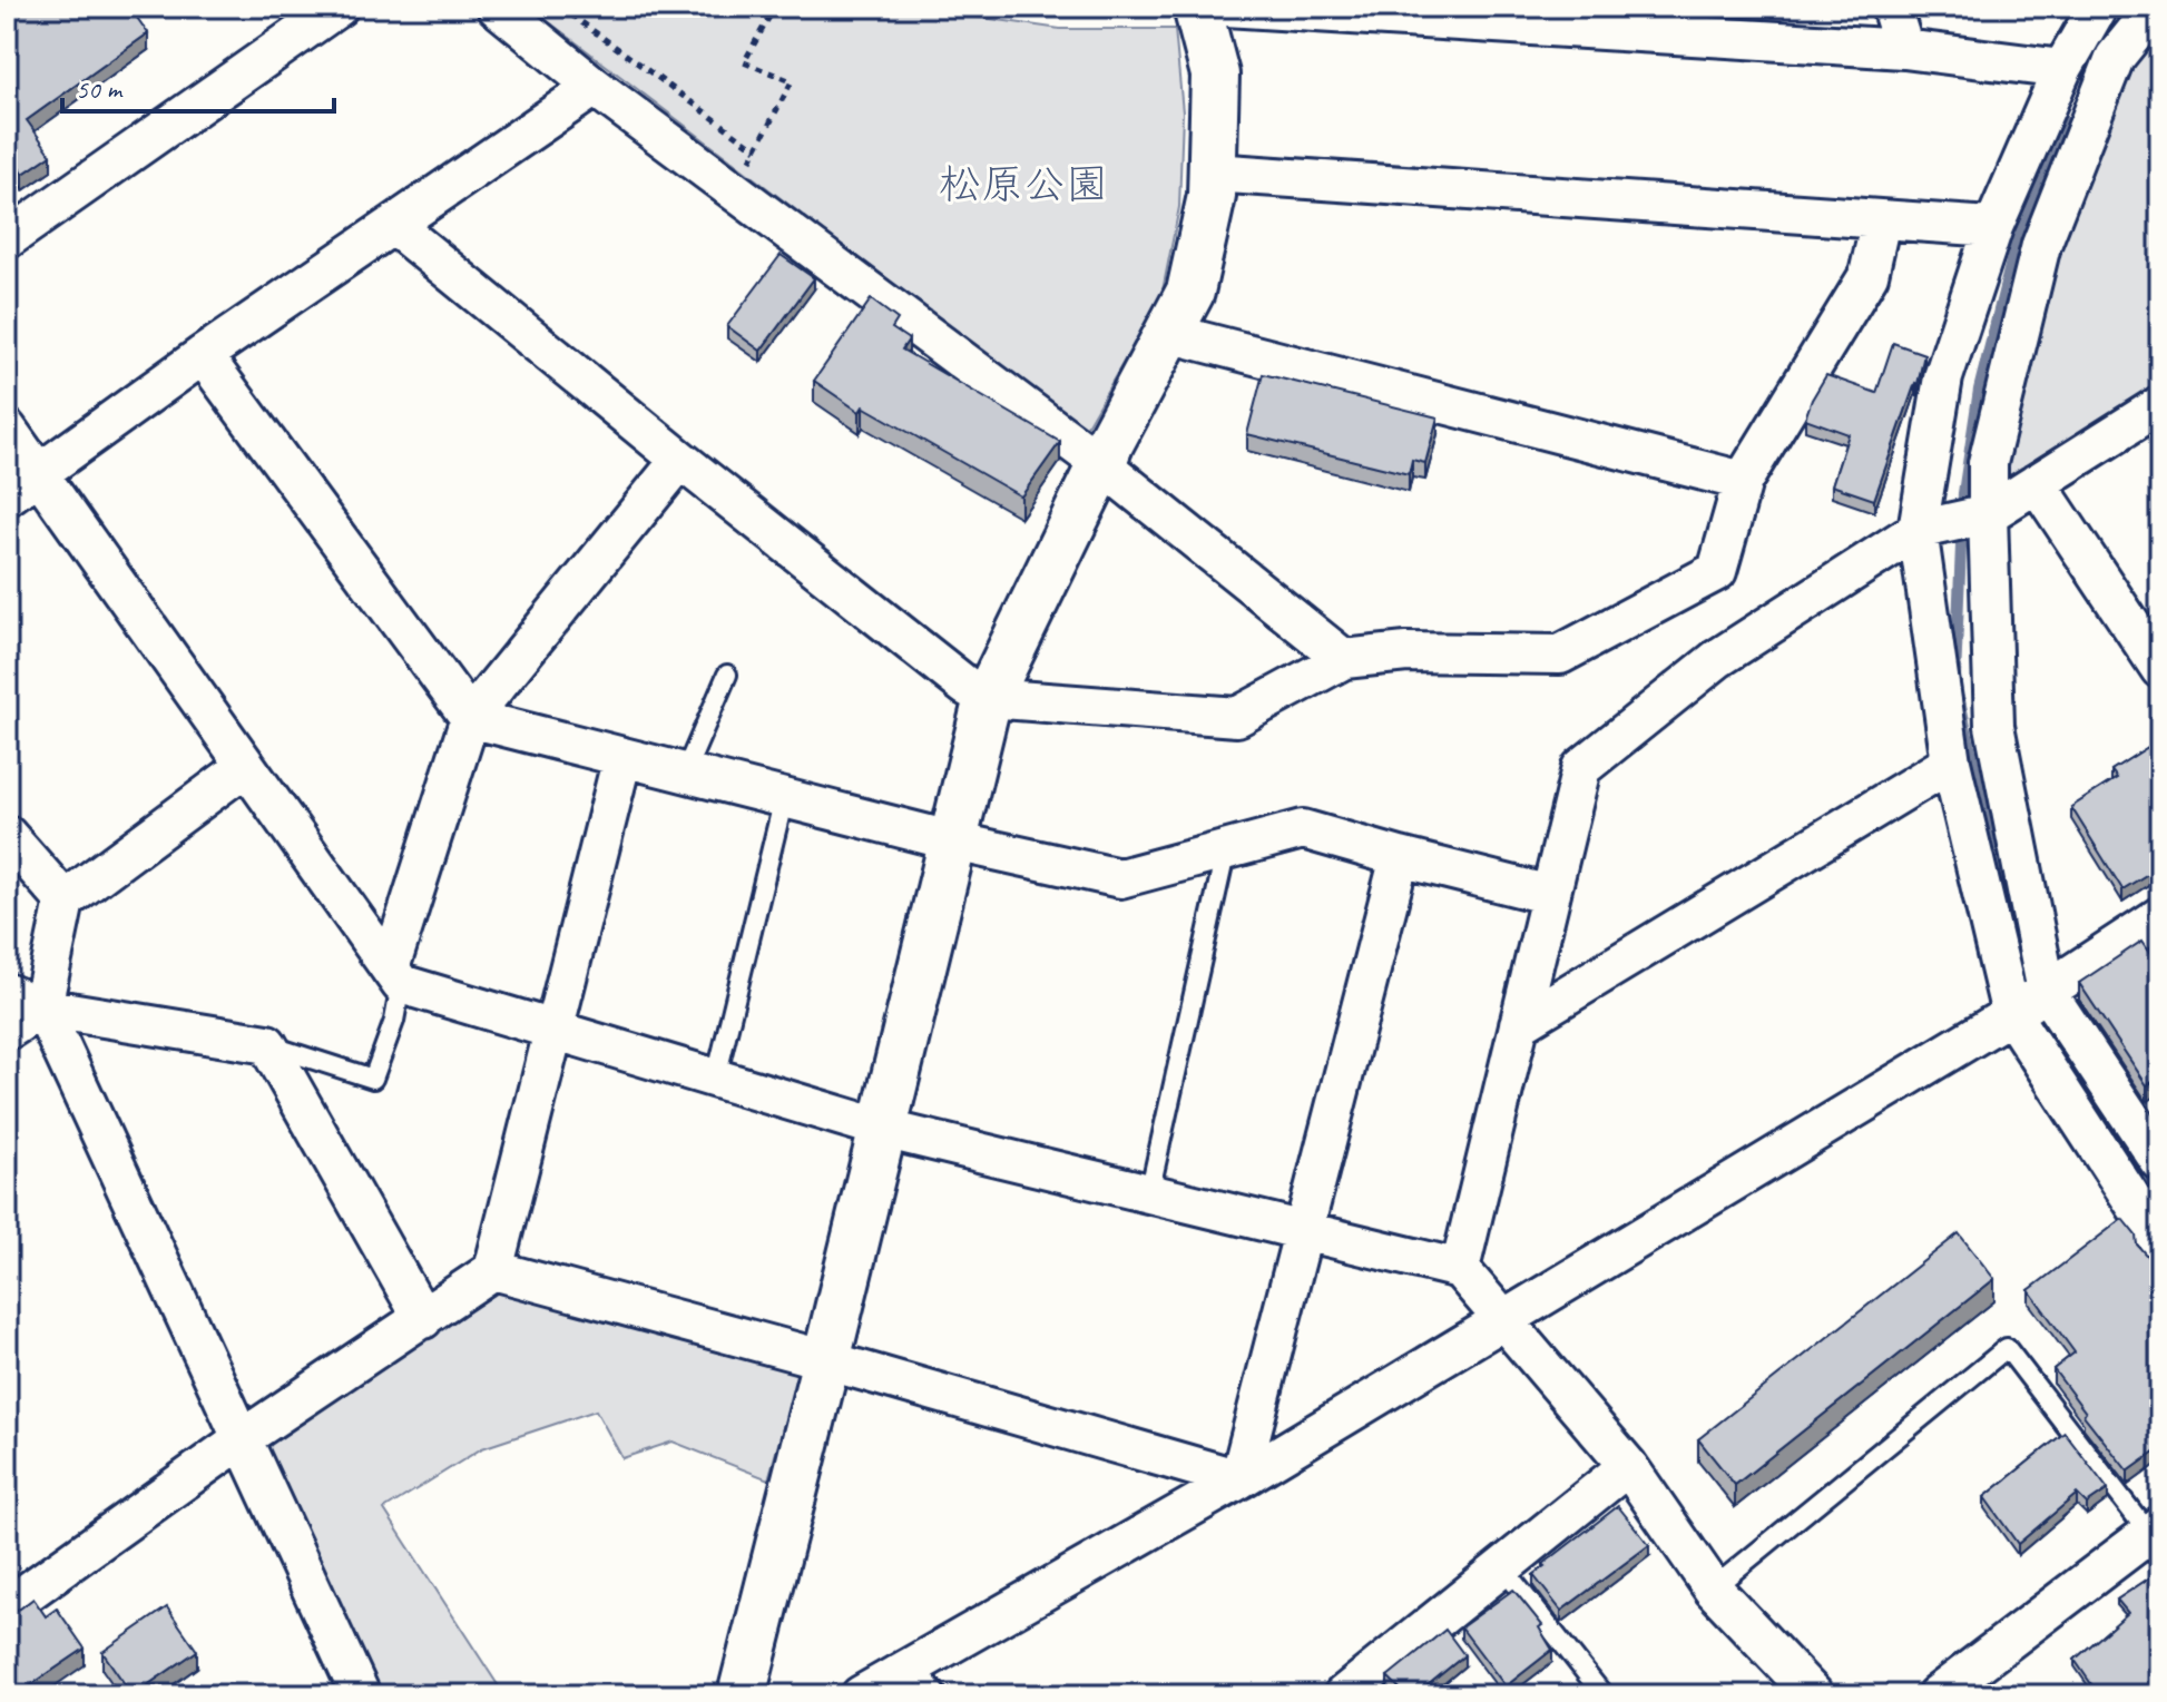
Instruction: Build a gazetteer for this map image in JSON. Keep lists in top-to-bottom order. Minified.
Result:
{"parks":["松原公園"],"scale_bar":"50 m"}
